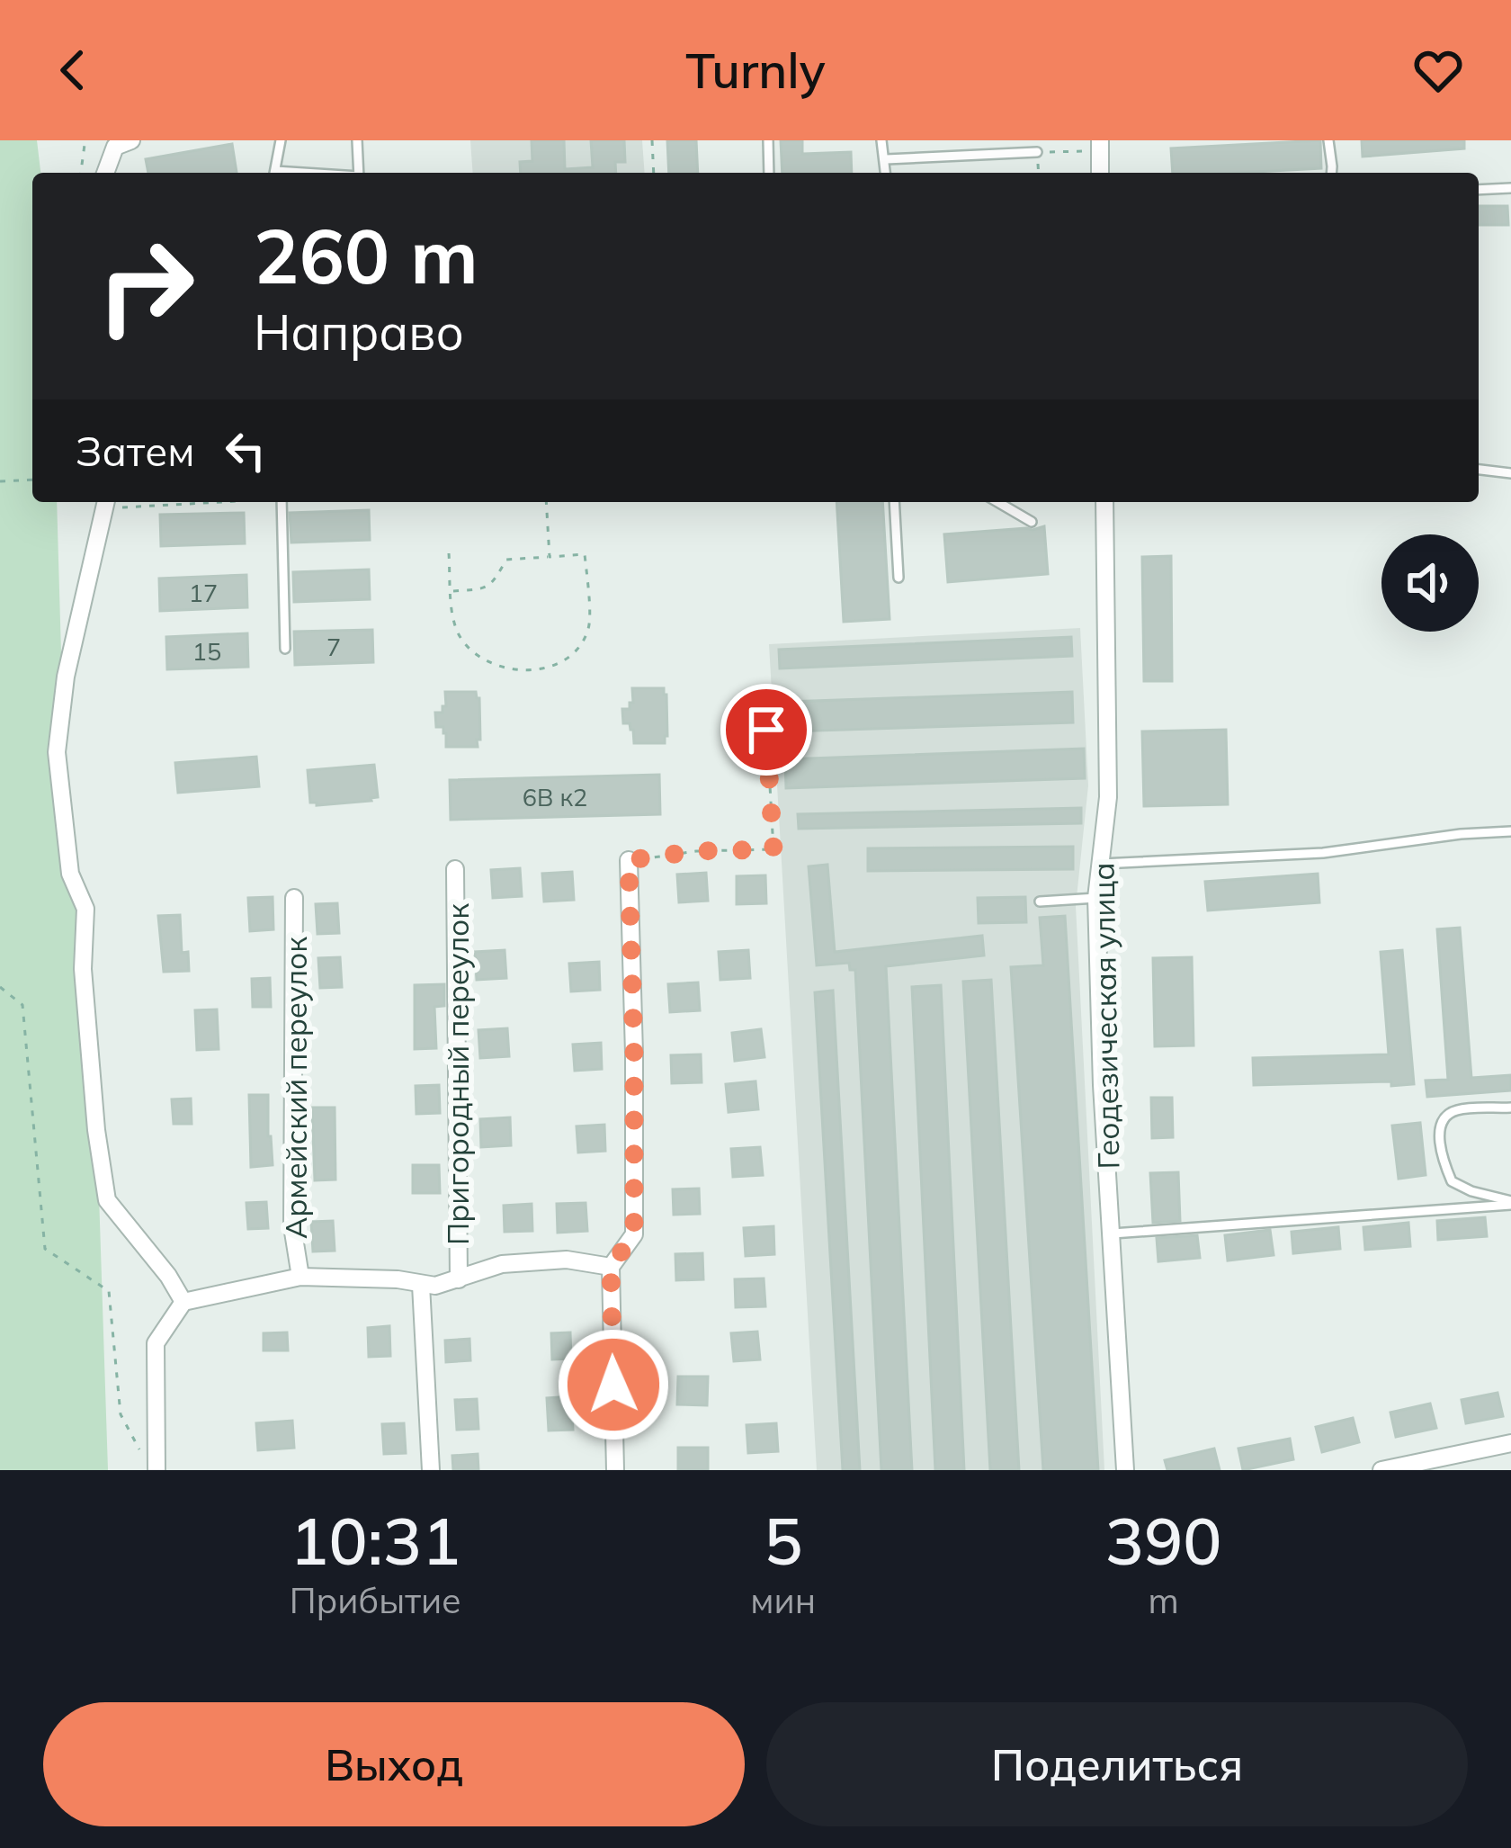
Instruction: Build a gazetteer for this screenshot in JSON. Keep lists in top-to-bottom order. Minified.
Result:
{"streets":{"street":["Геодезическая улица","Пригородный переулок","Армейский переулок"]},"house_numbers":["17","7","15","6В к2"],"page":{"header":"Turnly","turn":["260 m","Направо"],"then":"Затем","eta":["10:31","Прибытие","5","мин","390","m"],"buttons":["Выход","Поделиться"]}}
